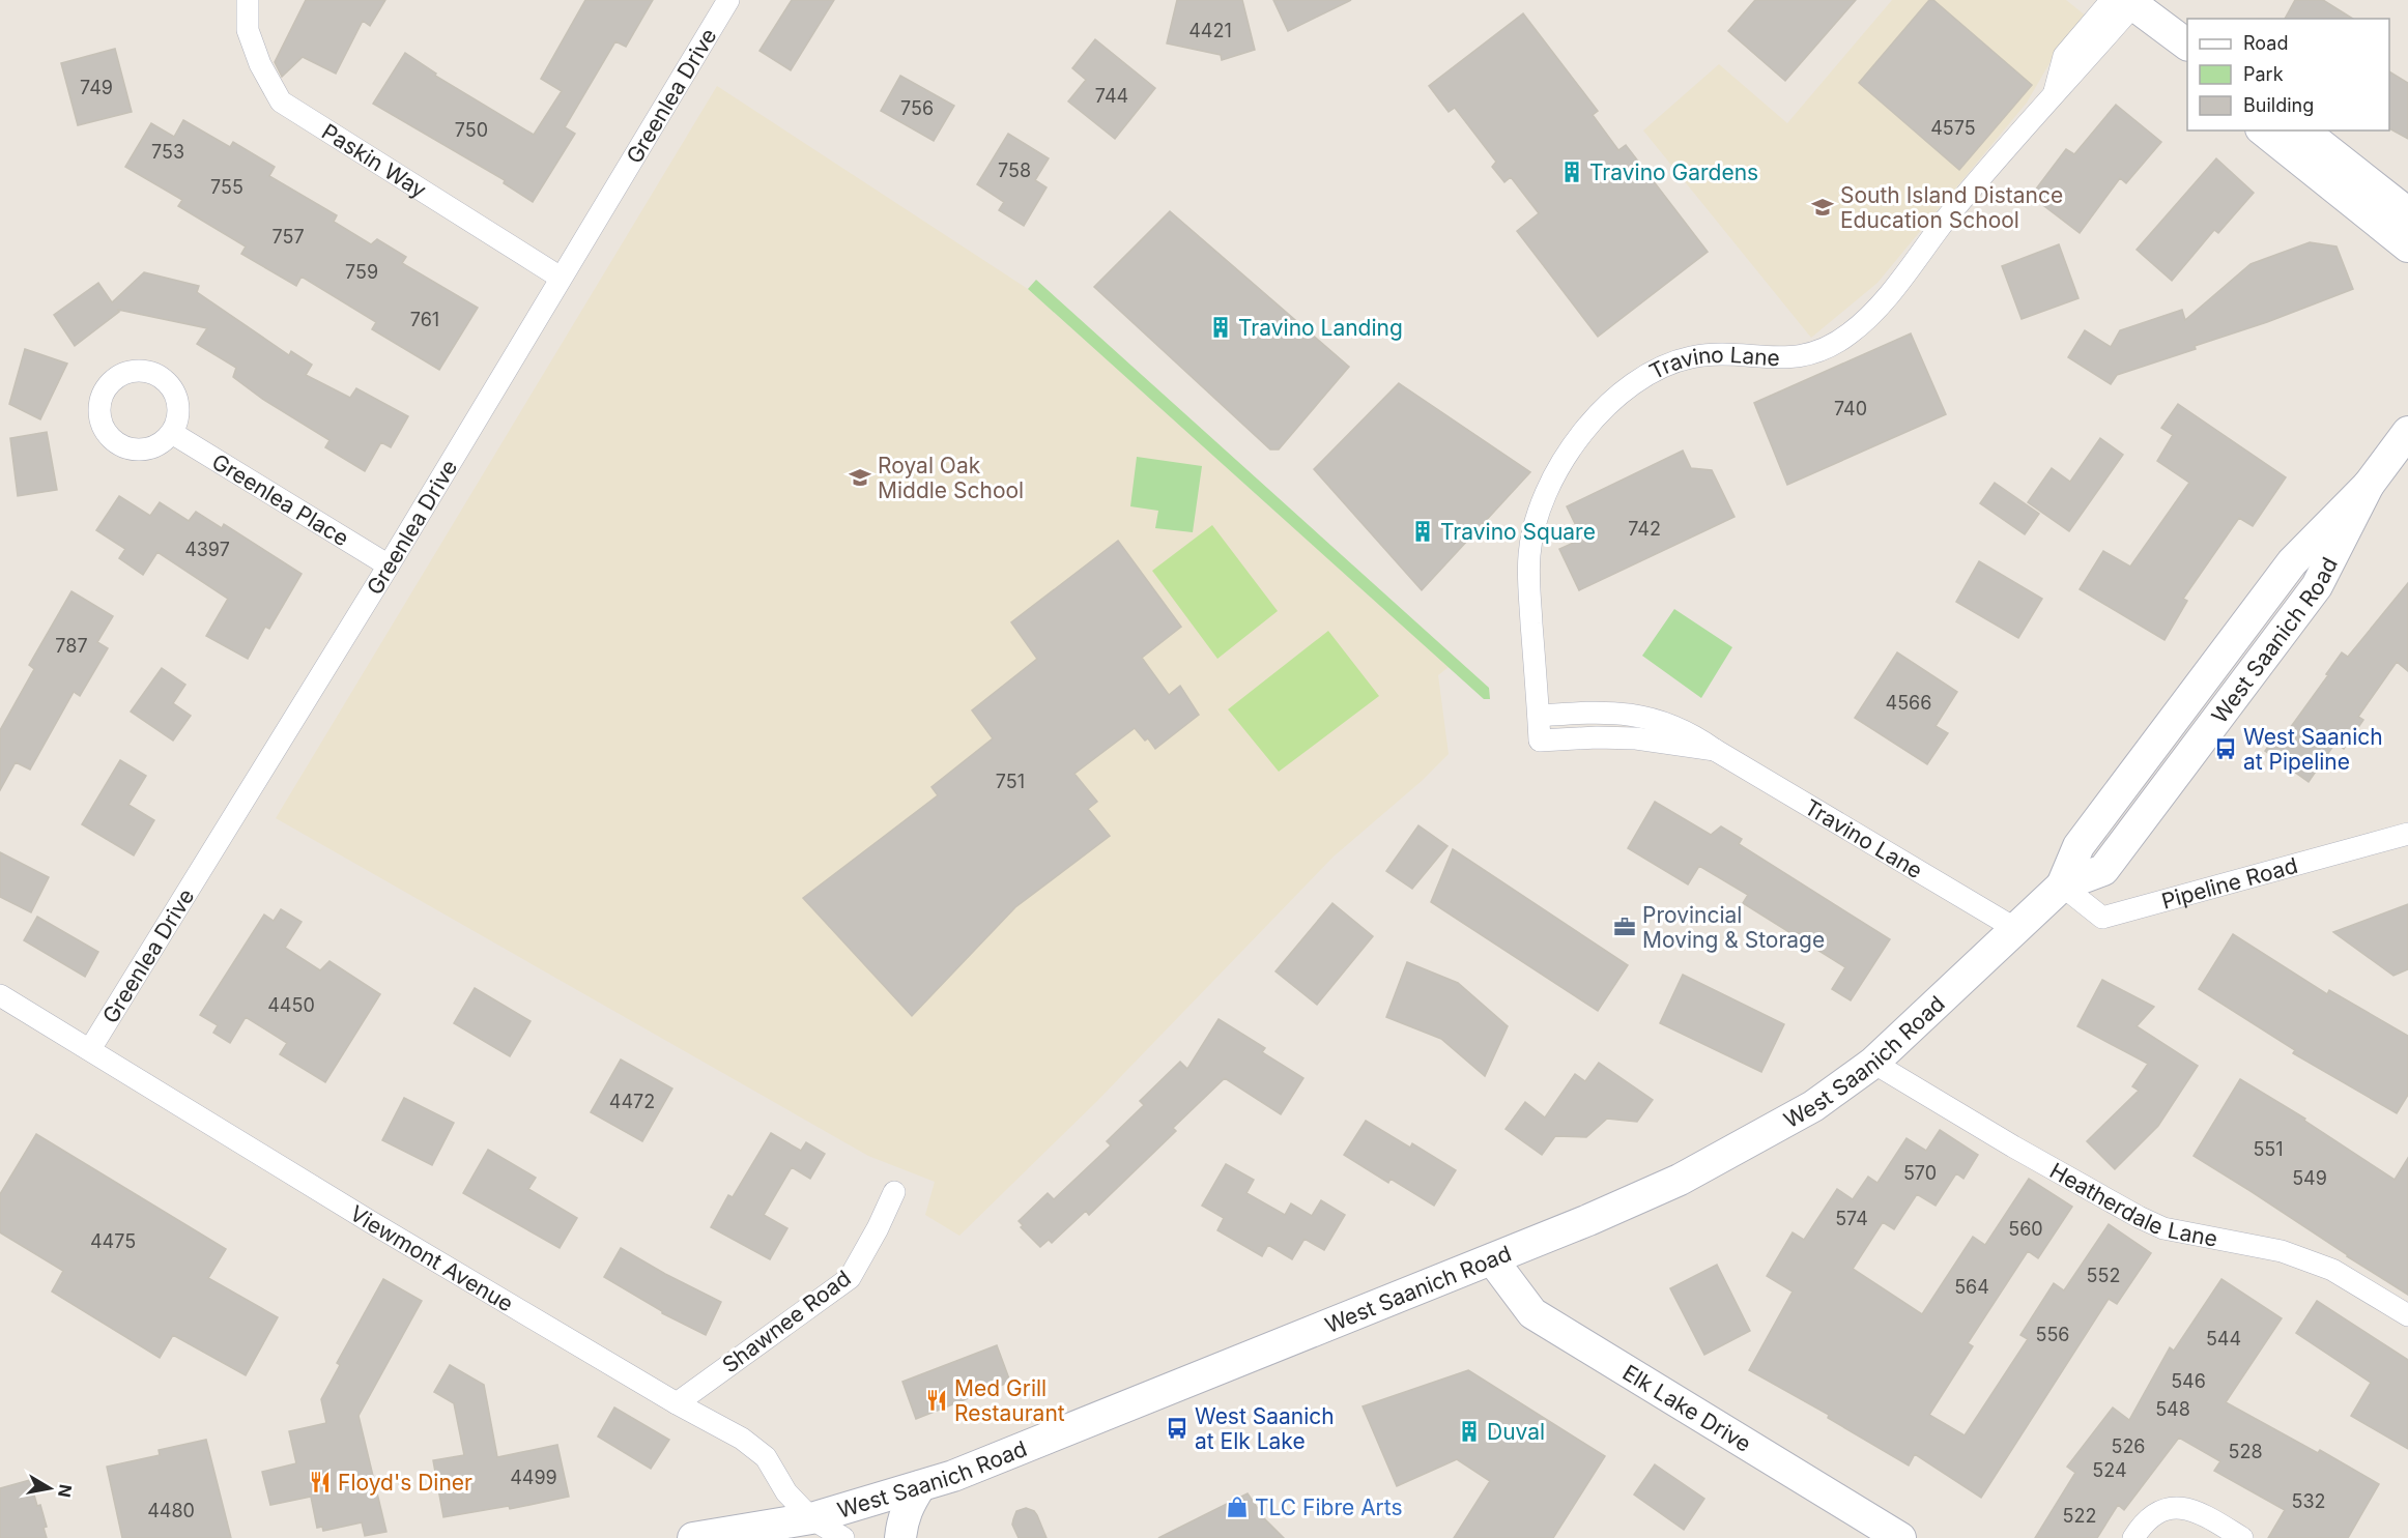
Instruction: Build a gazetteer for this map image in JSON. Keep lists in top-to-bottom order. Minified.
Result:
{"streets":{"main road":["West Saanich Road","Elk Lake Drive"],"street":["Greenlea Drive","Paskin Way","Travino Lane","Greenlea Place","Pipeline Road","Heatherdale Lane","Viewmont Avenue","Shawnee Road"]},"crossings":[["Greenlea Drive","Paskin Way"],["Greenlea Drive","Greenlea Place"],["Greenlea Drive","Viewmont Avenue"],["Travino Lane","West Saanich Road"],["West Saanich Road","Pipeline Road"],["West Saanich Road","Heatherdale Lane"],["West Saanich Road","Viewmont Avenue"],["West Saanich Road","Elk Lake Drive"],["Viewmont Avenue","Shawnee Road"]],"places":{"building":["Travino Gardens","Travino Landing","Travino Square","Duval"],"school or university":["South Island Distance Education School","Royal Oak Middle School"],"bus stop":["West Saanich at Pipeline","West Saanich at Elk Lake"],"office":["Provincial Moving & Storage"],"restaurant":["Med Grill Restaurant","Floyd's Diner"],"shop":["TLC Fibre Arts"]},"house_numbers":["4421","749","744","756","4575","750","753","758","755","757","759","761","740","742","4397","787","4566","751","4450","4472","551","570","549","574","560","4475","552","564","556","544","546","548","526","528","524","4499","532","4480","522"],"legend":["Road","Park","Building"],"north":"right"}
